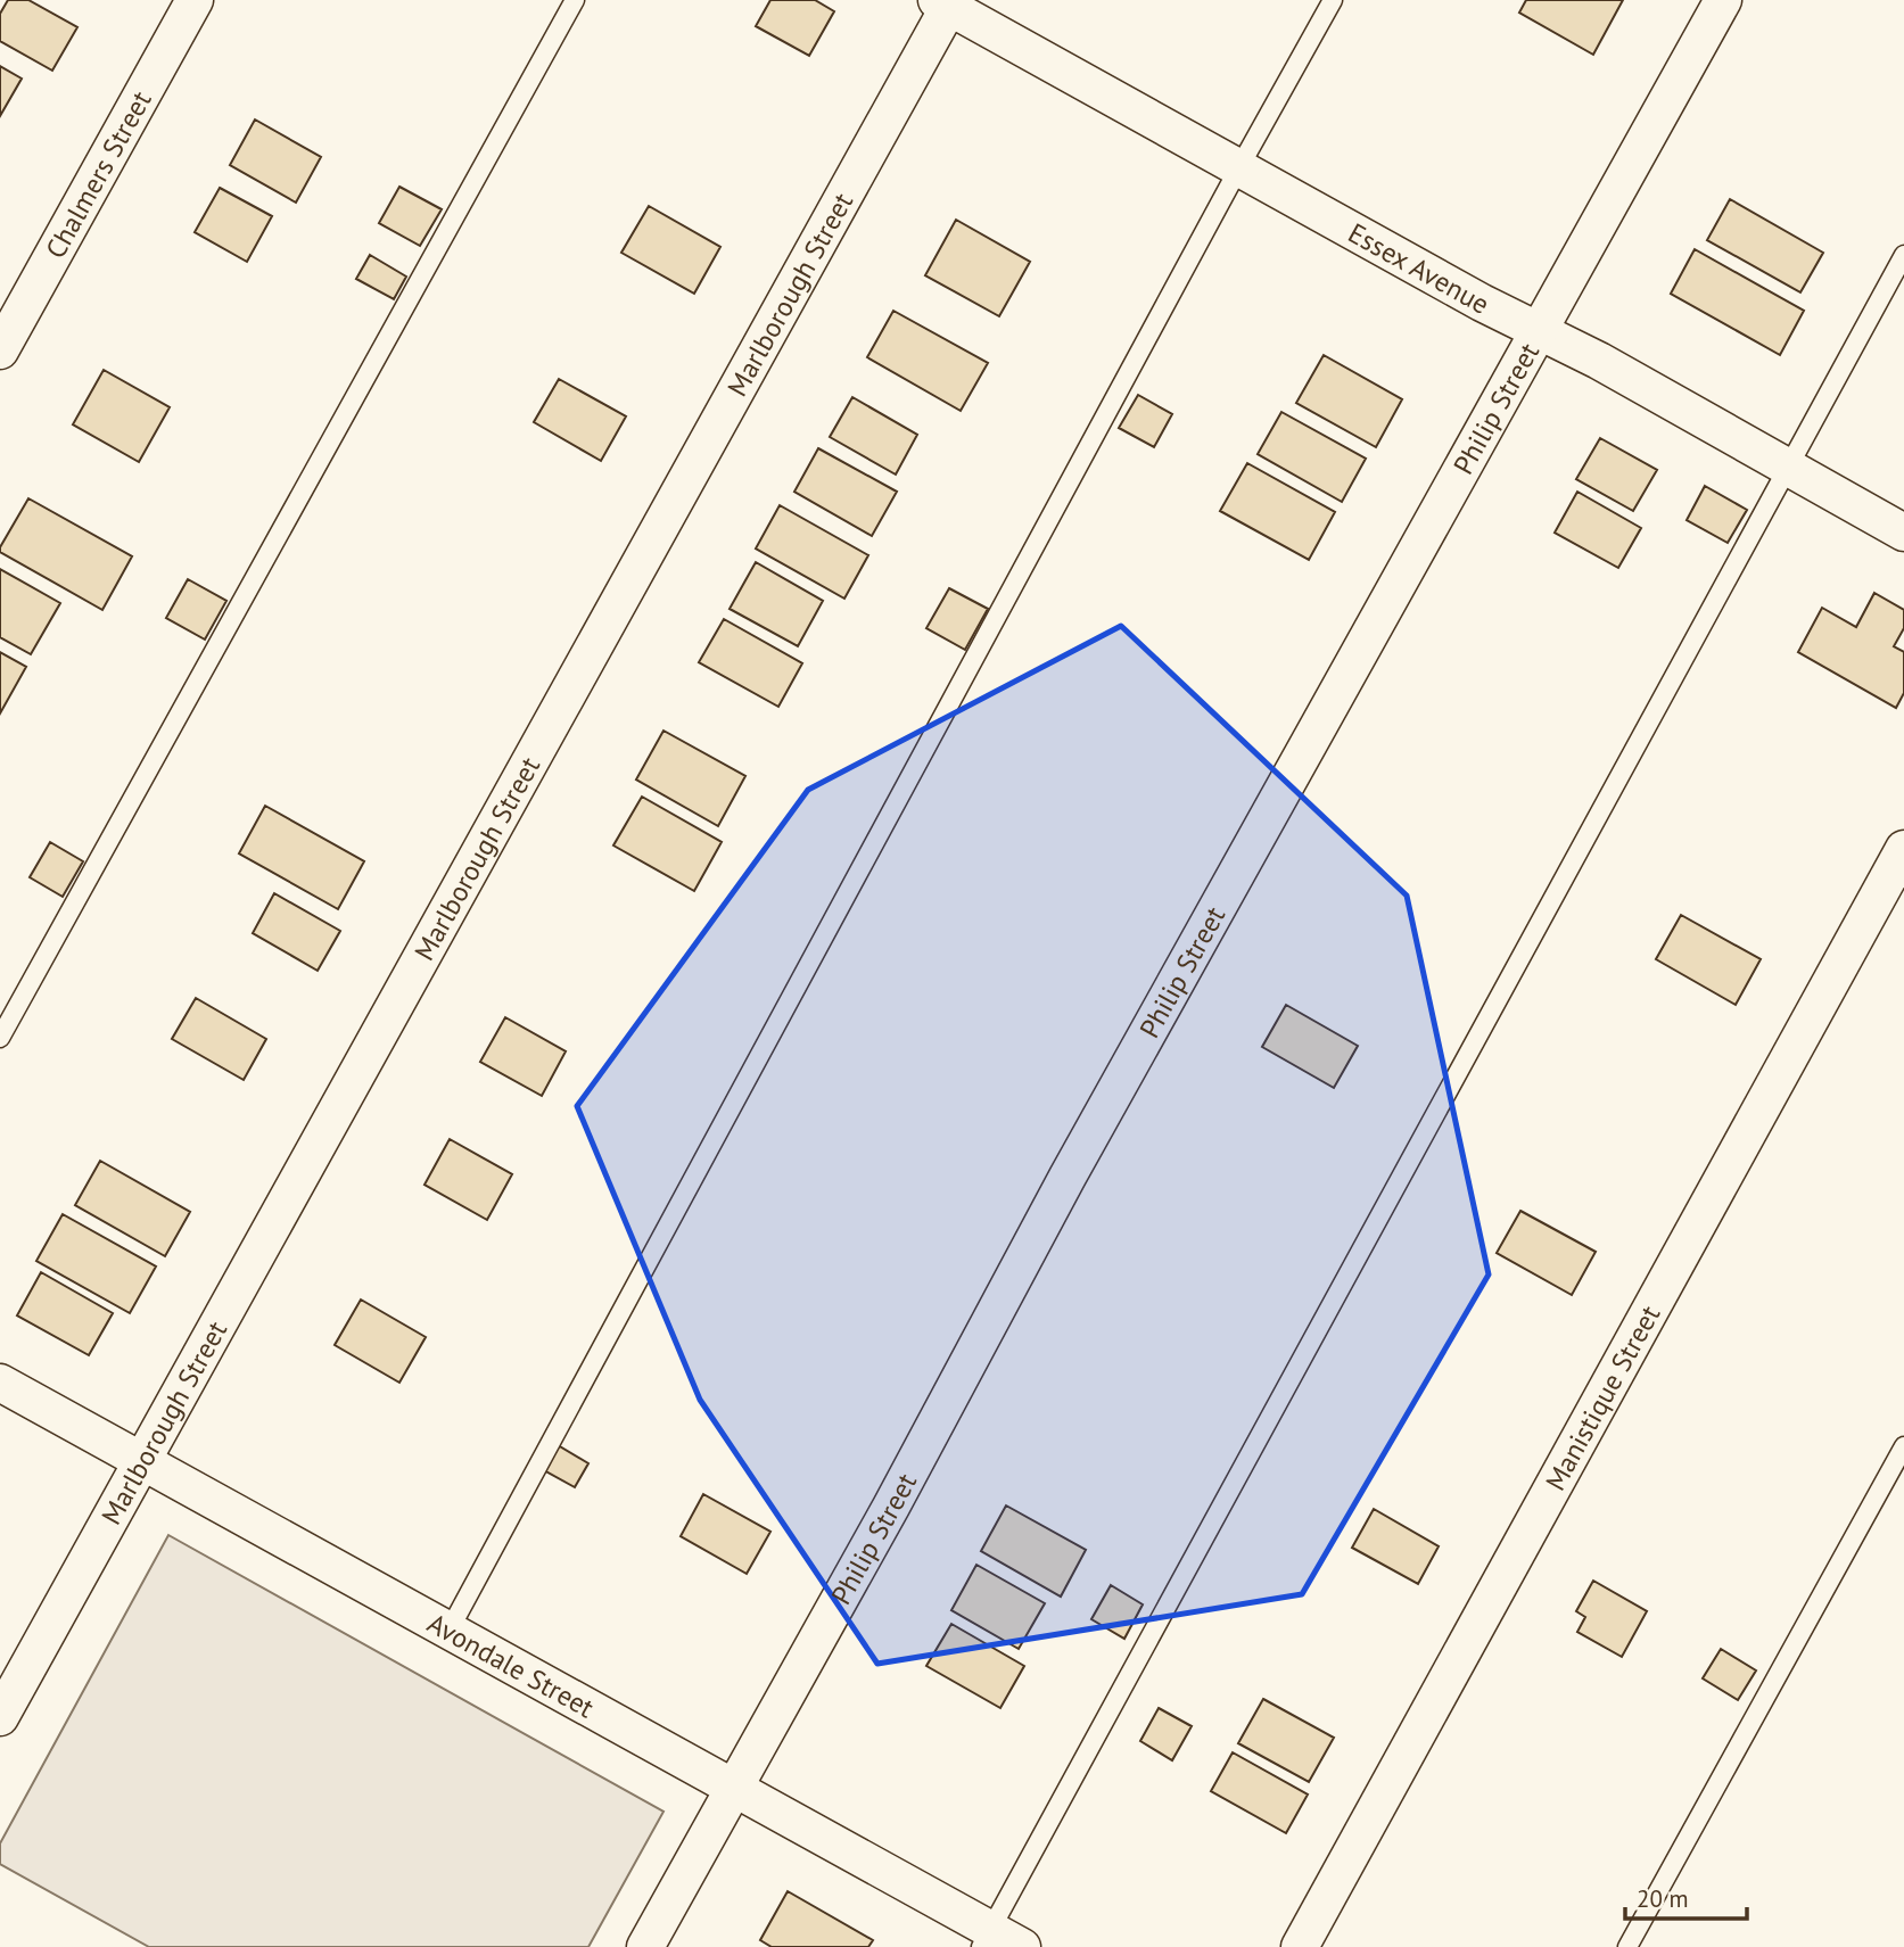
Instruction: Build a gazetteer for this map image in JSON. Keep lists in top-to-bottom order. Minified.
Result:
{"streets":{"street":["Chalmers Street","Essex Avenue","Marlborough Street","Philip Street","Manistique Street","Avondale Street"]},"crossings":[["Essex Avenue","Marlborough Street"],["Essex Avenue","Philip Street"],["Marlborough Street","Avondale Street"],["Philip Street","Avondale Street"]],"scale_bar":"20 m"}
